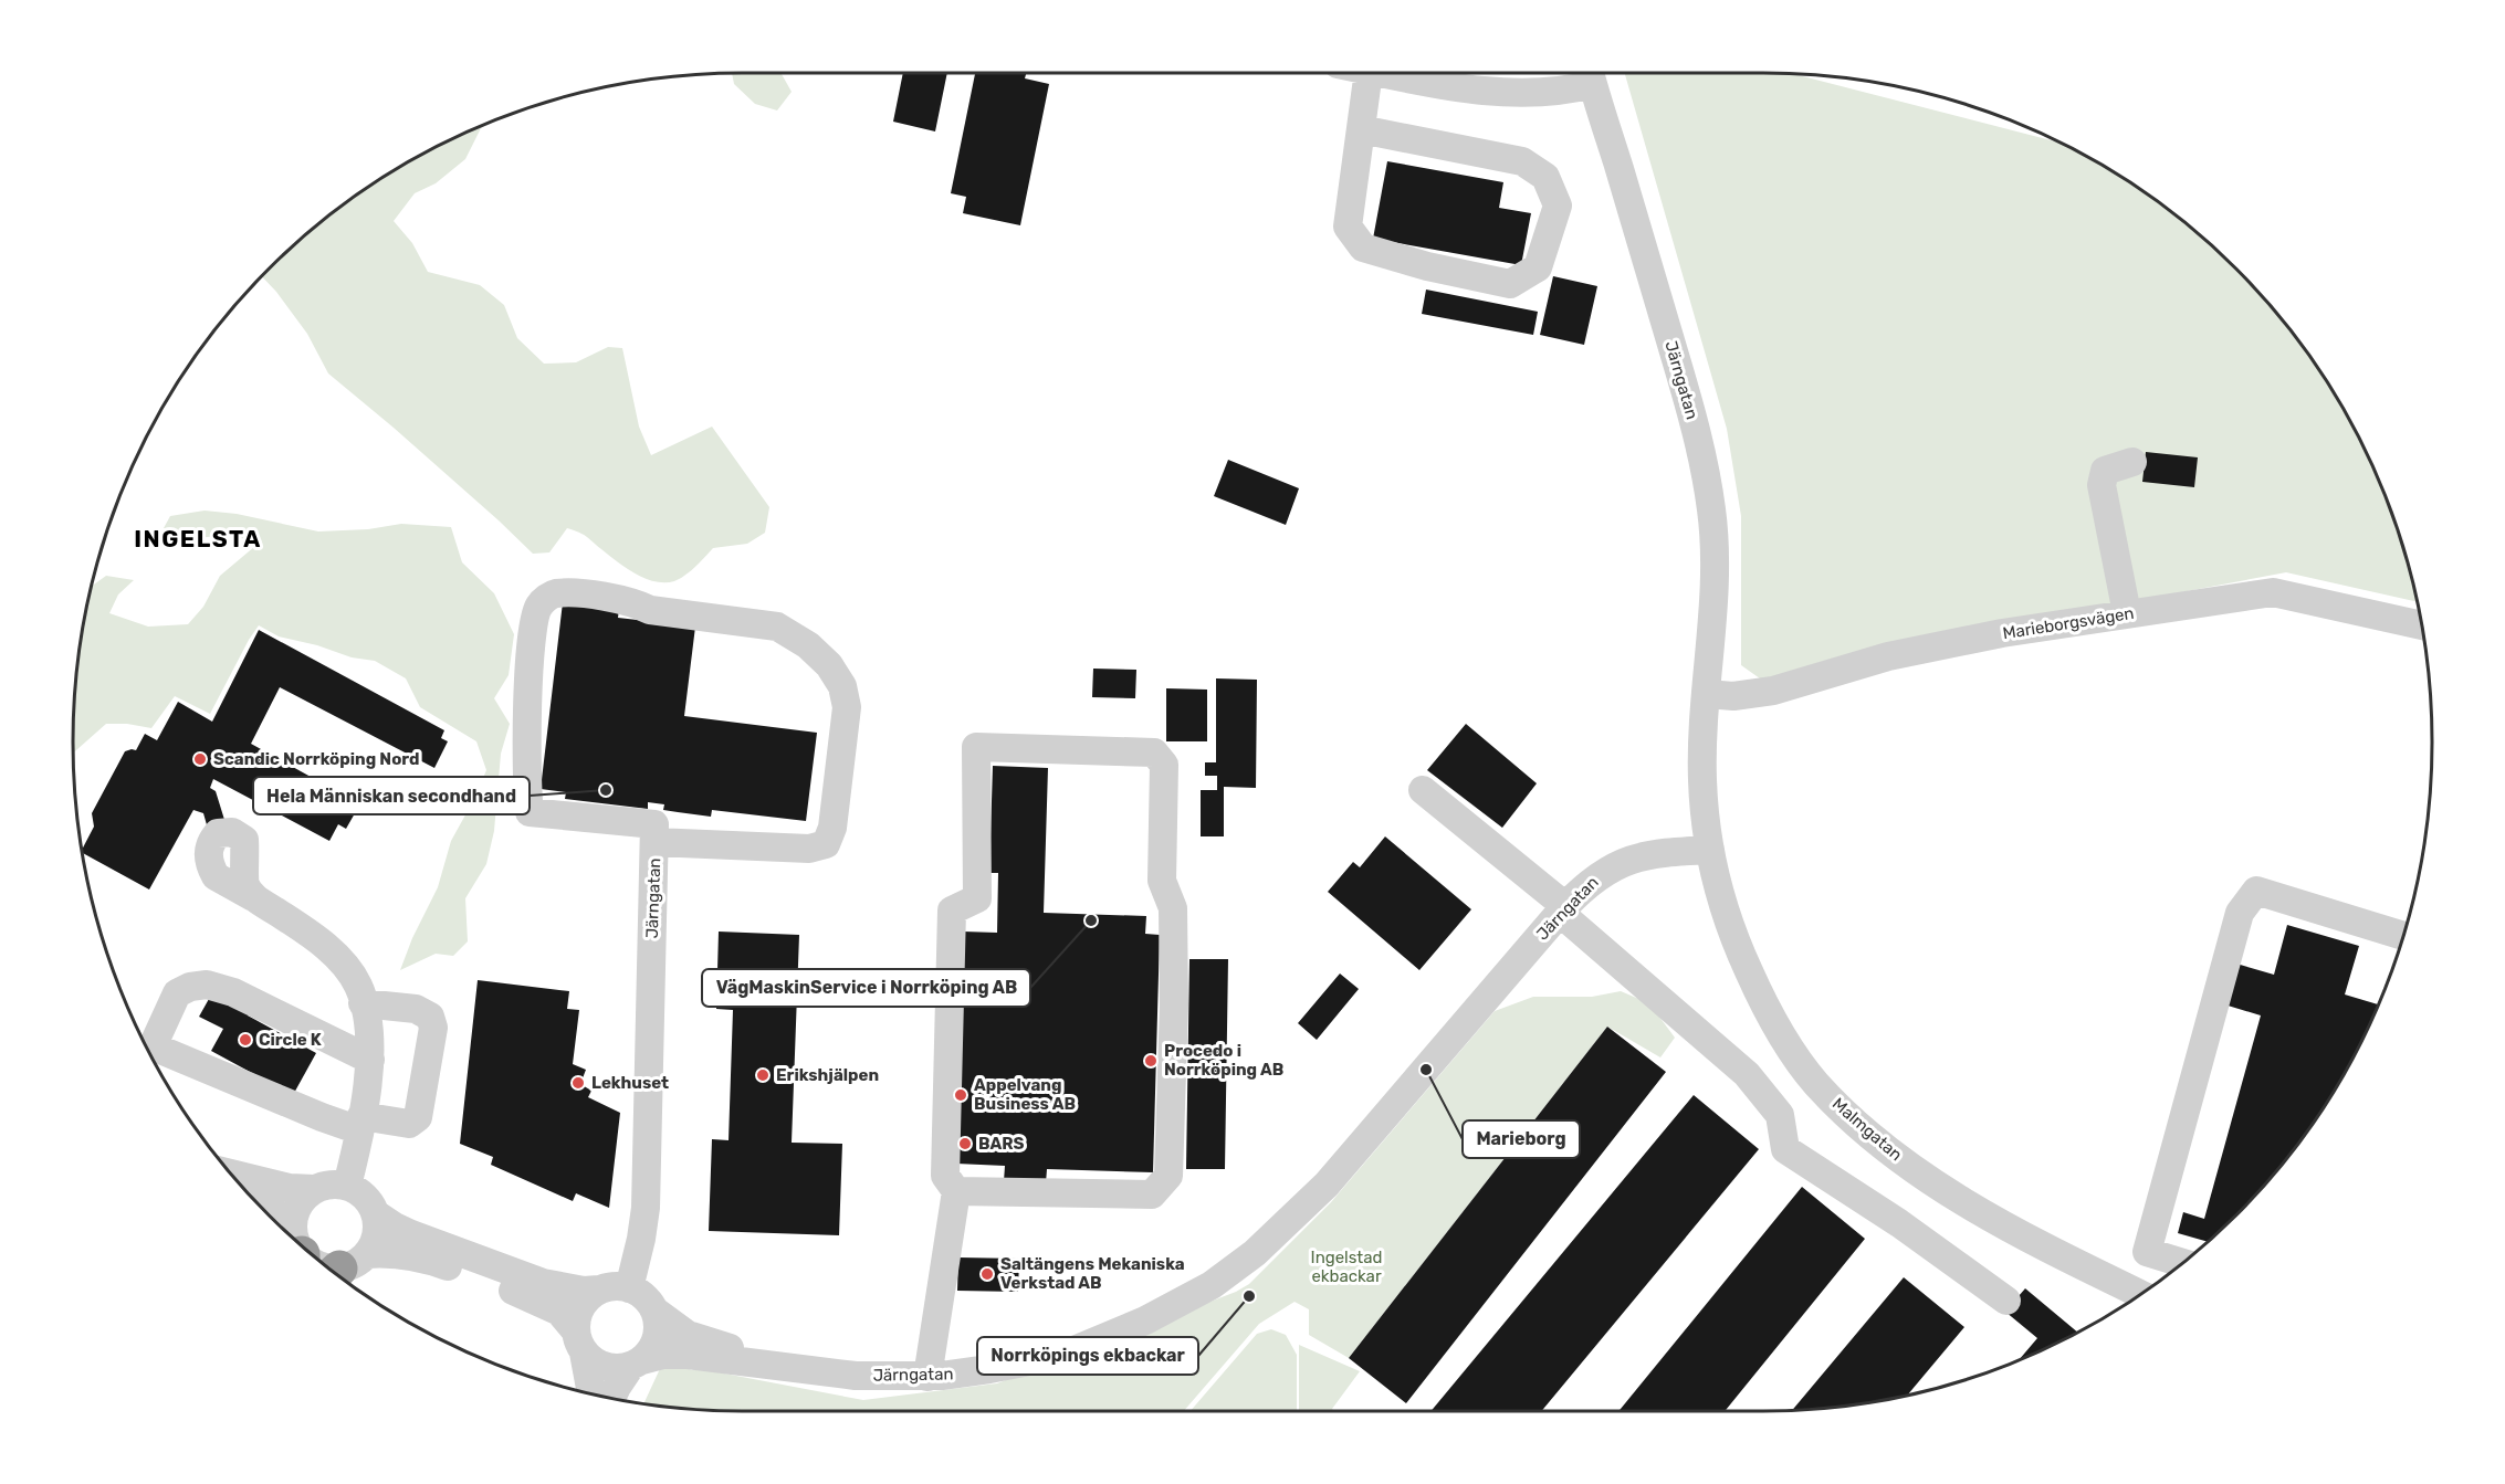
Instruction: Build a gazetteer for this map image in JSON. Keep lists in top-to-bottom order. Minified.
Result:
{"streets":{"street":["Järngatan","Marieborgsvägen","Malmgatan"]},"crossings":[["Järngatan","Marieborgsvägen"],["Järngatan","Malmgatan"]],"districts":["INGELSTA"],"parks":["Ingelstad ekbackar"],"places":["Scandic Norrköping Nord","Hela Människan secondhand","VägMaskinService i Norrköping AB","Circle K","Procedo i Norrköping AB","Marieborg","Erikshjälpen","Lekhuset","Appelvang Business AB","BARS","Saltängens Mekaniska Verkstad AB","Norrköpings ekbackar"]}
